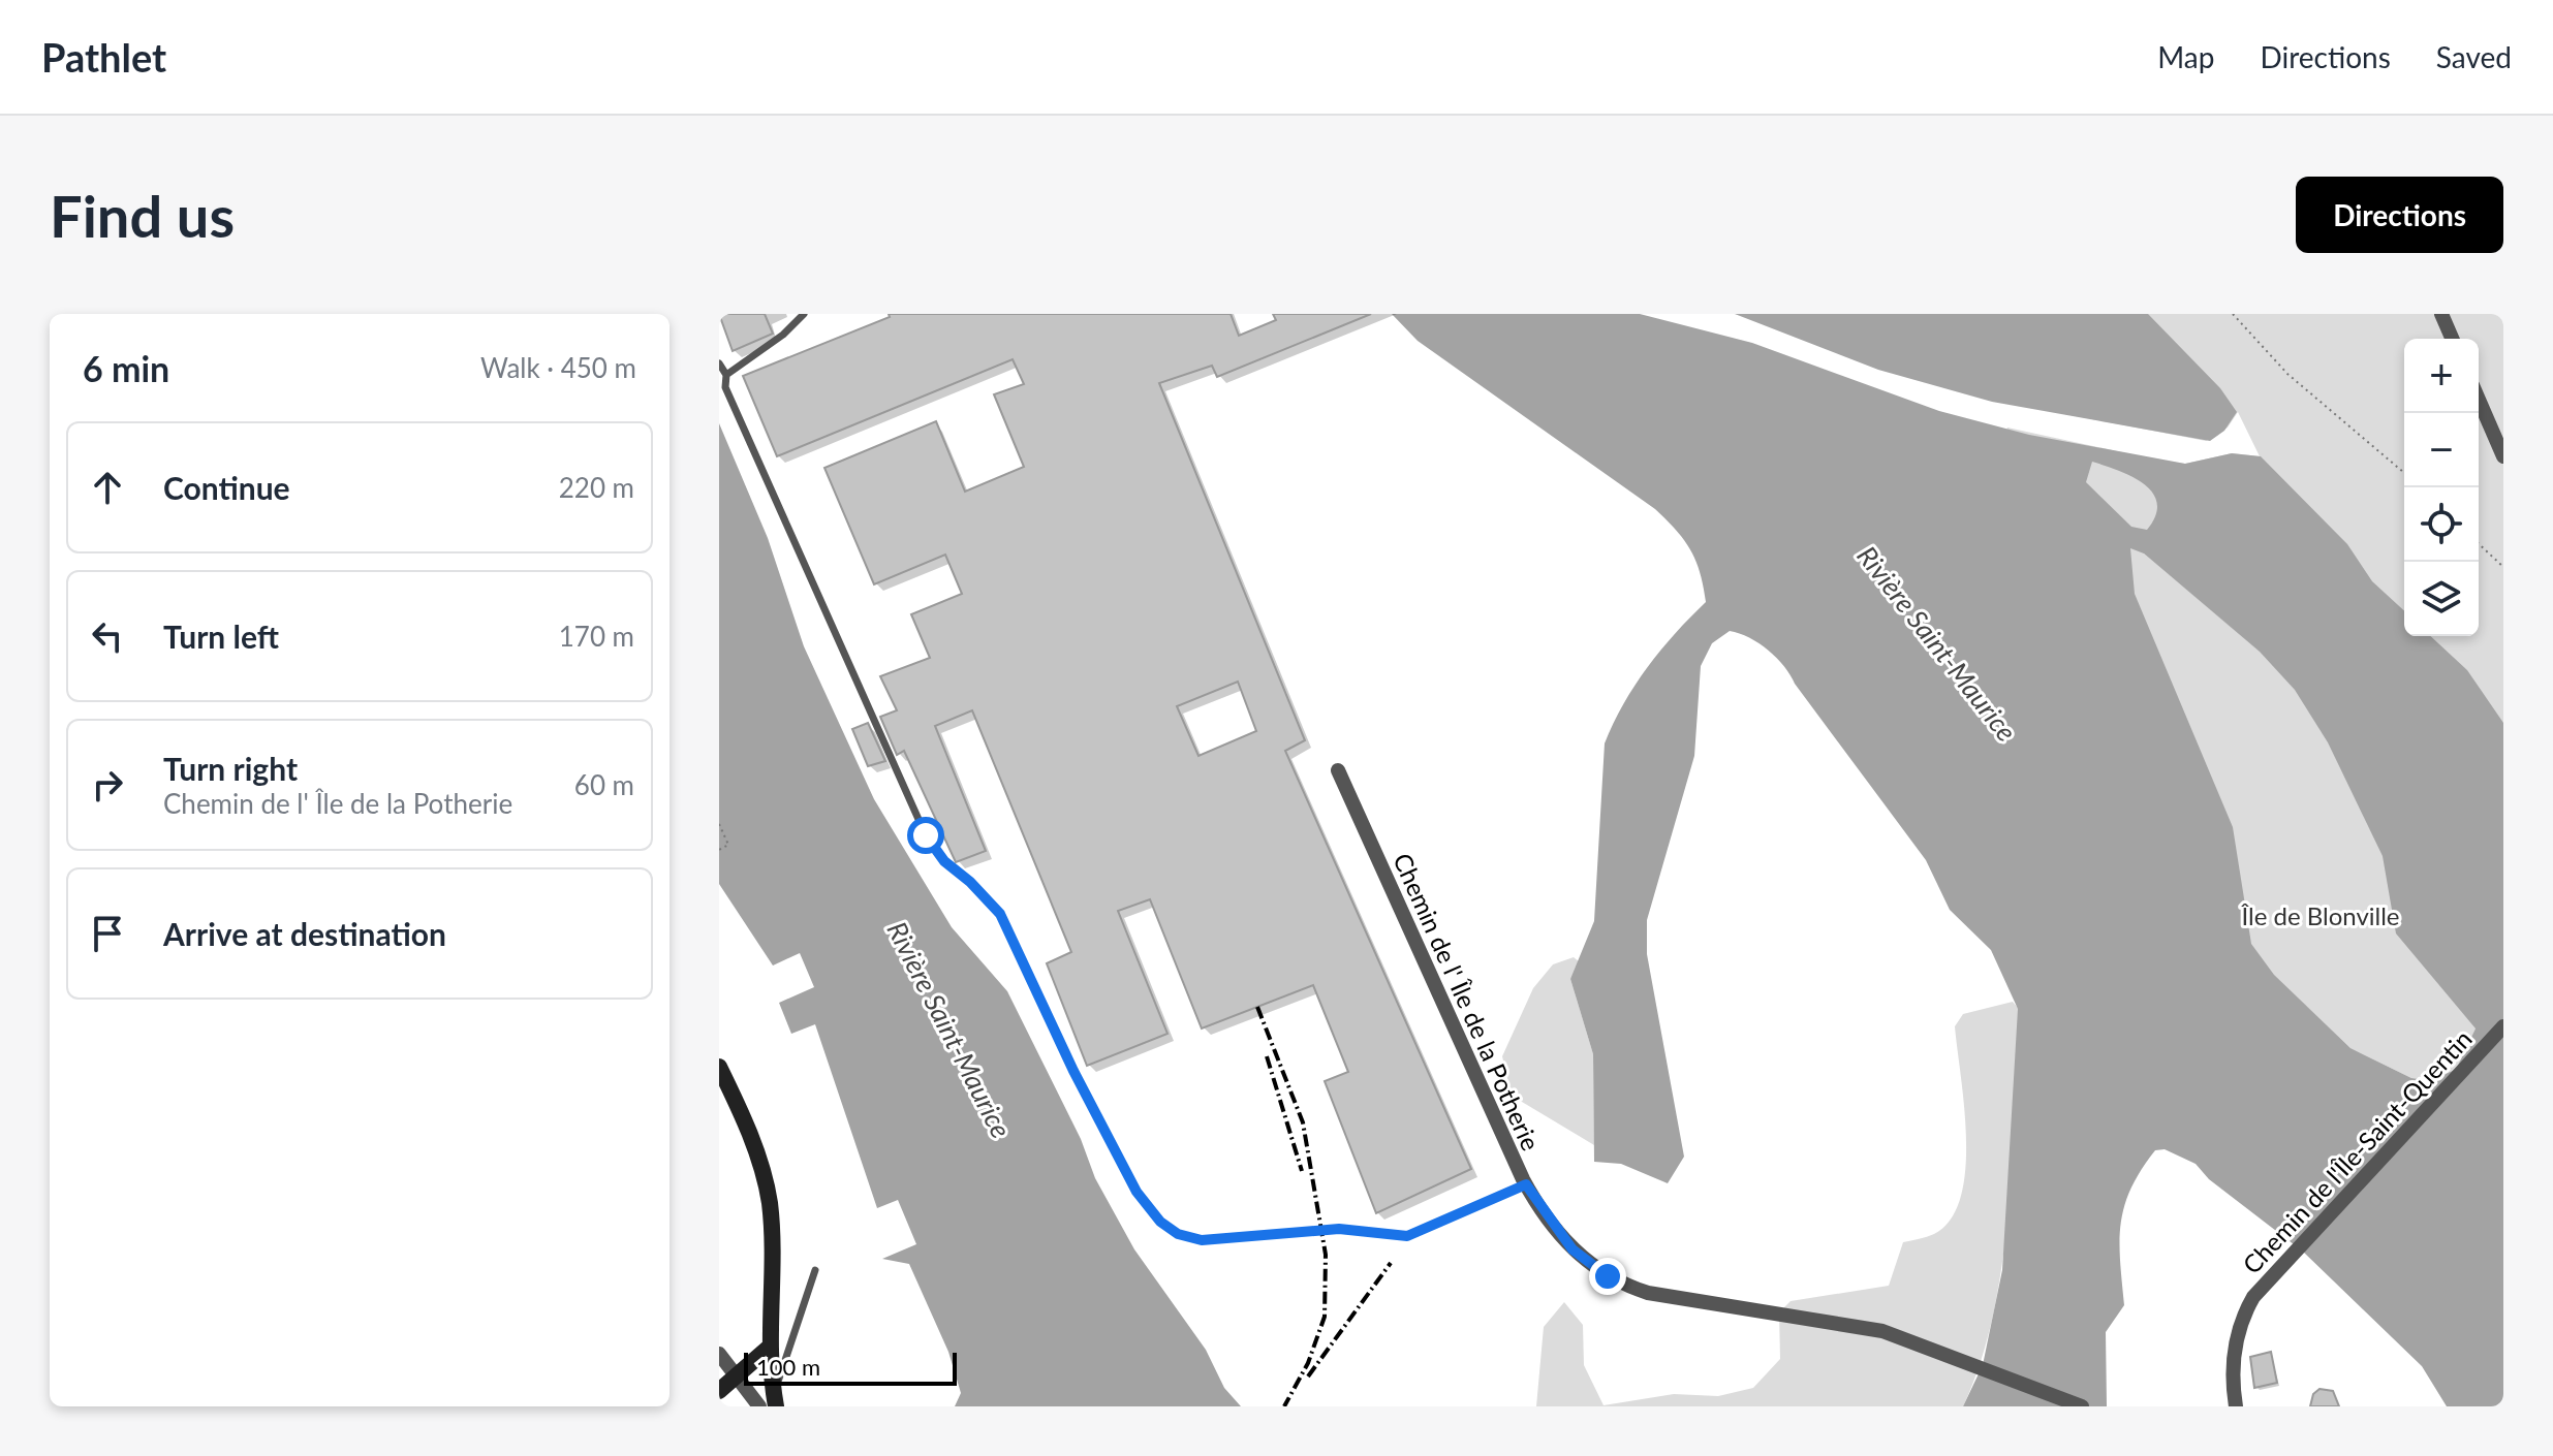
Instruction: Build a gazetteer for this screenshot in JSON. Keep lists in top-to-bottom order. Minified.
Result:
{"streets":{"street":["Chemin de l' Île de la Potherie","Chemin de l'Île-Saint-Quentin"]},"water":["Rivière Saint-Maurice"],"parks":["Île de Blonville"],"scale_bar":"100 m","page":{"header":"Pathlet","nav":["Map","Directions","Saved"],"buttons":"Directions","title":"Find us","heading":["6 min","Walk · 450 m"],"map_buttons":["+","−"],"list":[["Continue","220 m"],["Turn left","170 m"],["Turn right","Chemin de l' Île de la Potherie","60 m"],"Arrive at destination"],"scale":"100 m"}}
